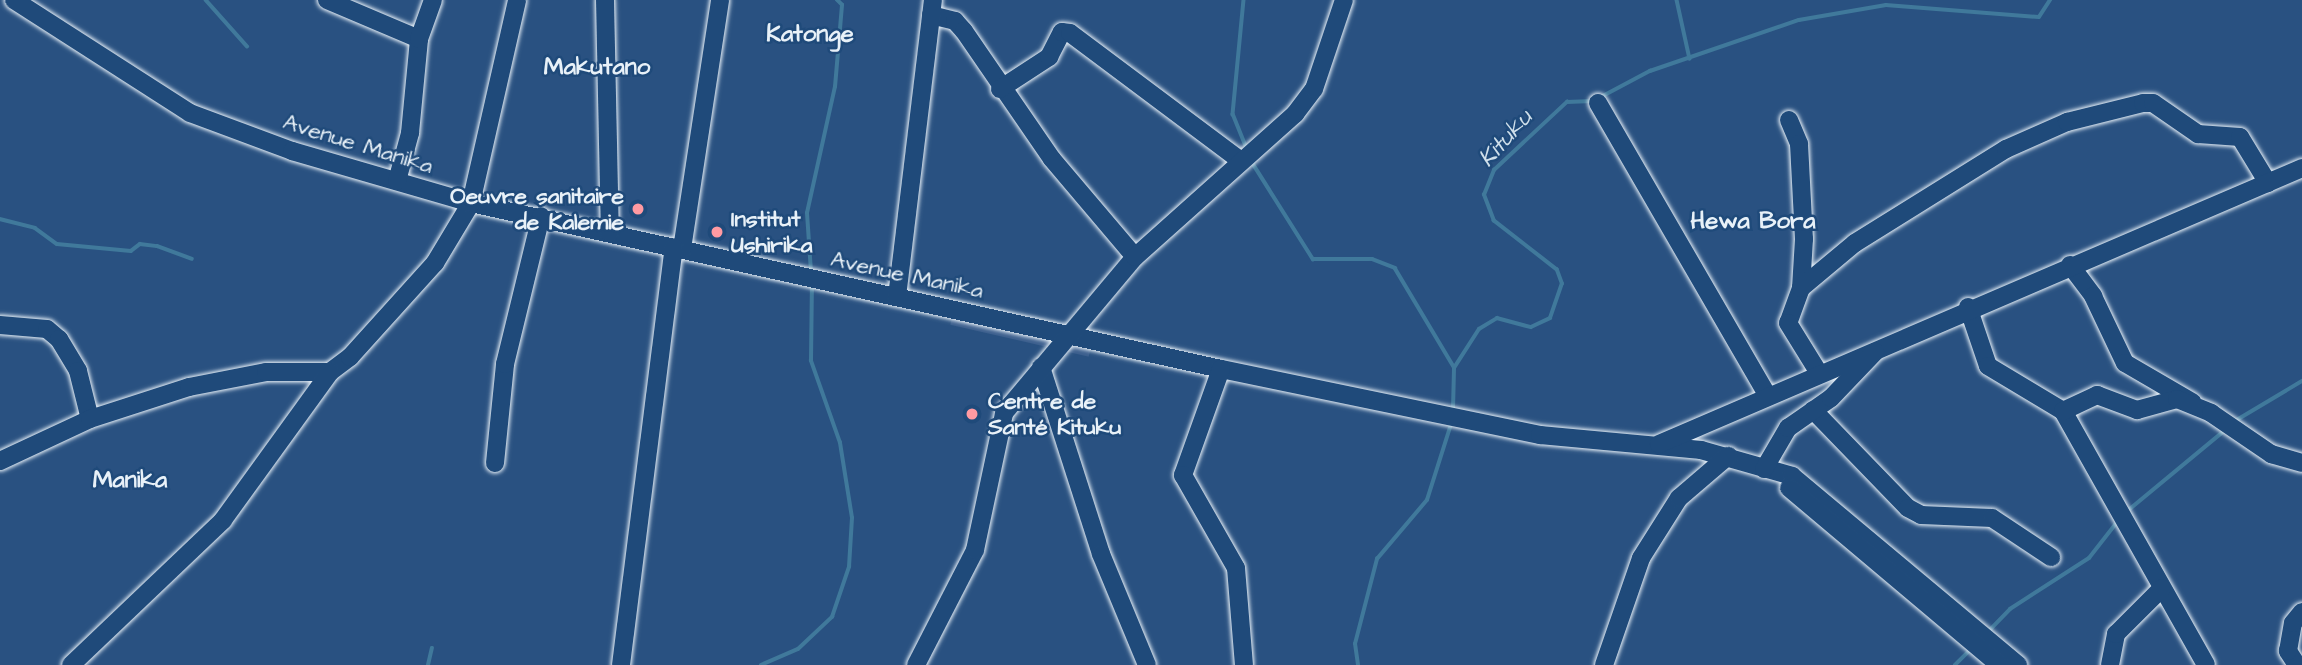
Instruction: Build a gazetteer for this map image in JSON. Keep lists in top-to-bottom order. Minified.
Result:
{"streets":{"street":["Avenue Manika"]},"districts":["Katonge","Makutano","Hewa Bora","Manika"],"water":["Kituku"],"places":["Oeuvre sanitaire de Kalemie","Institut Ushirika","Centre de Santé Kituku"]}
